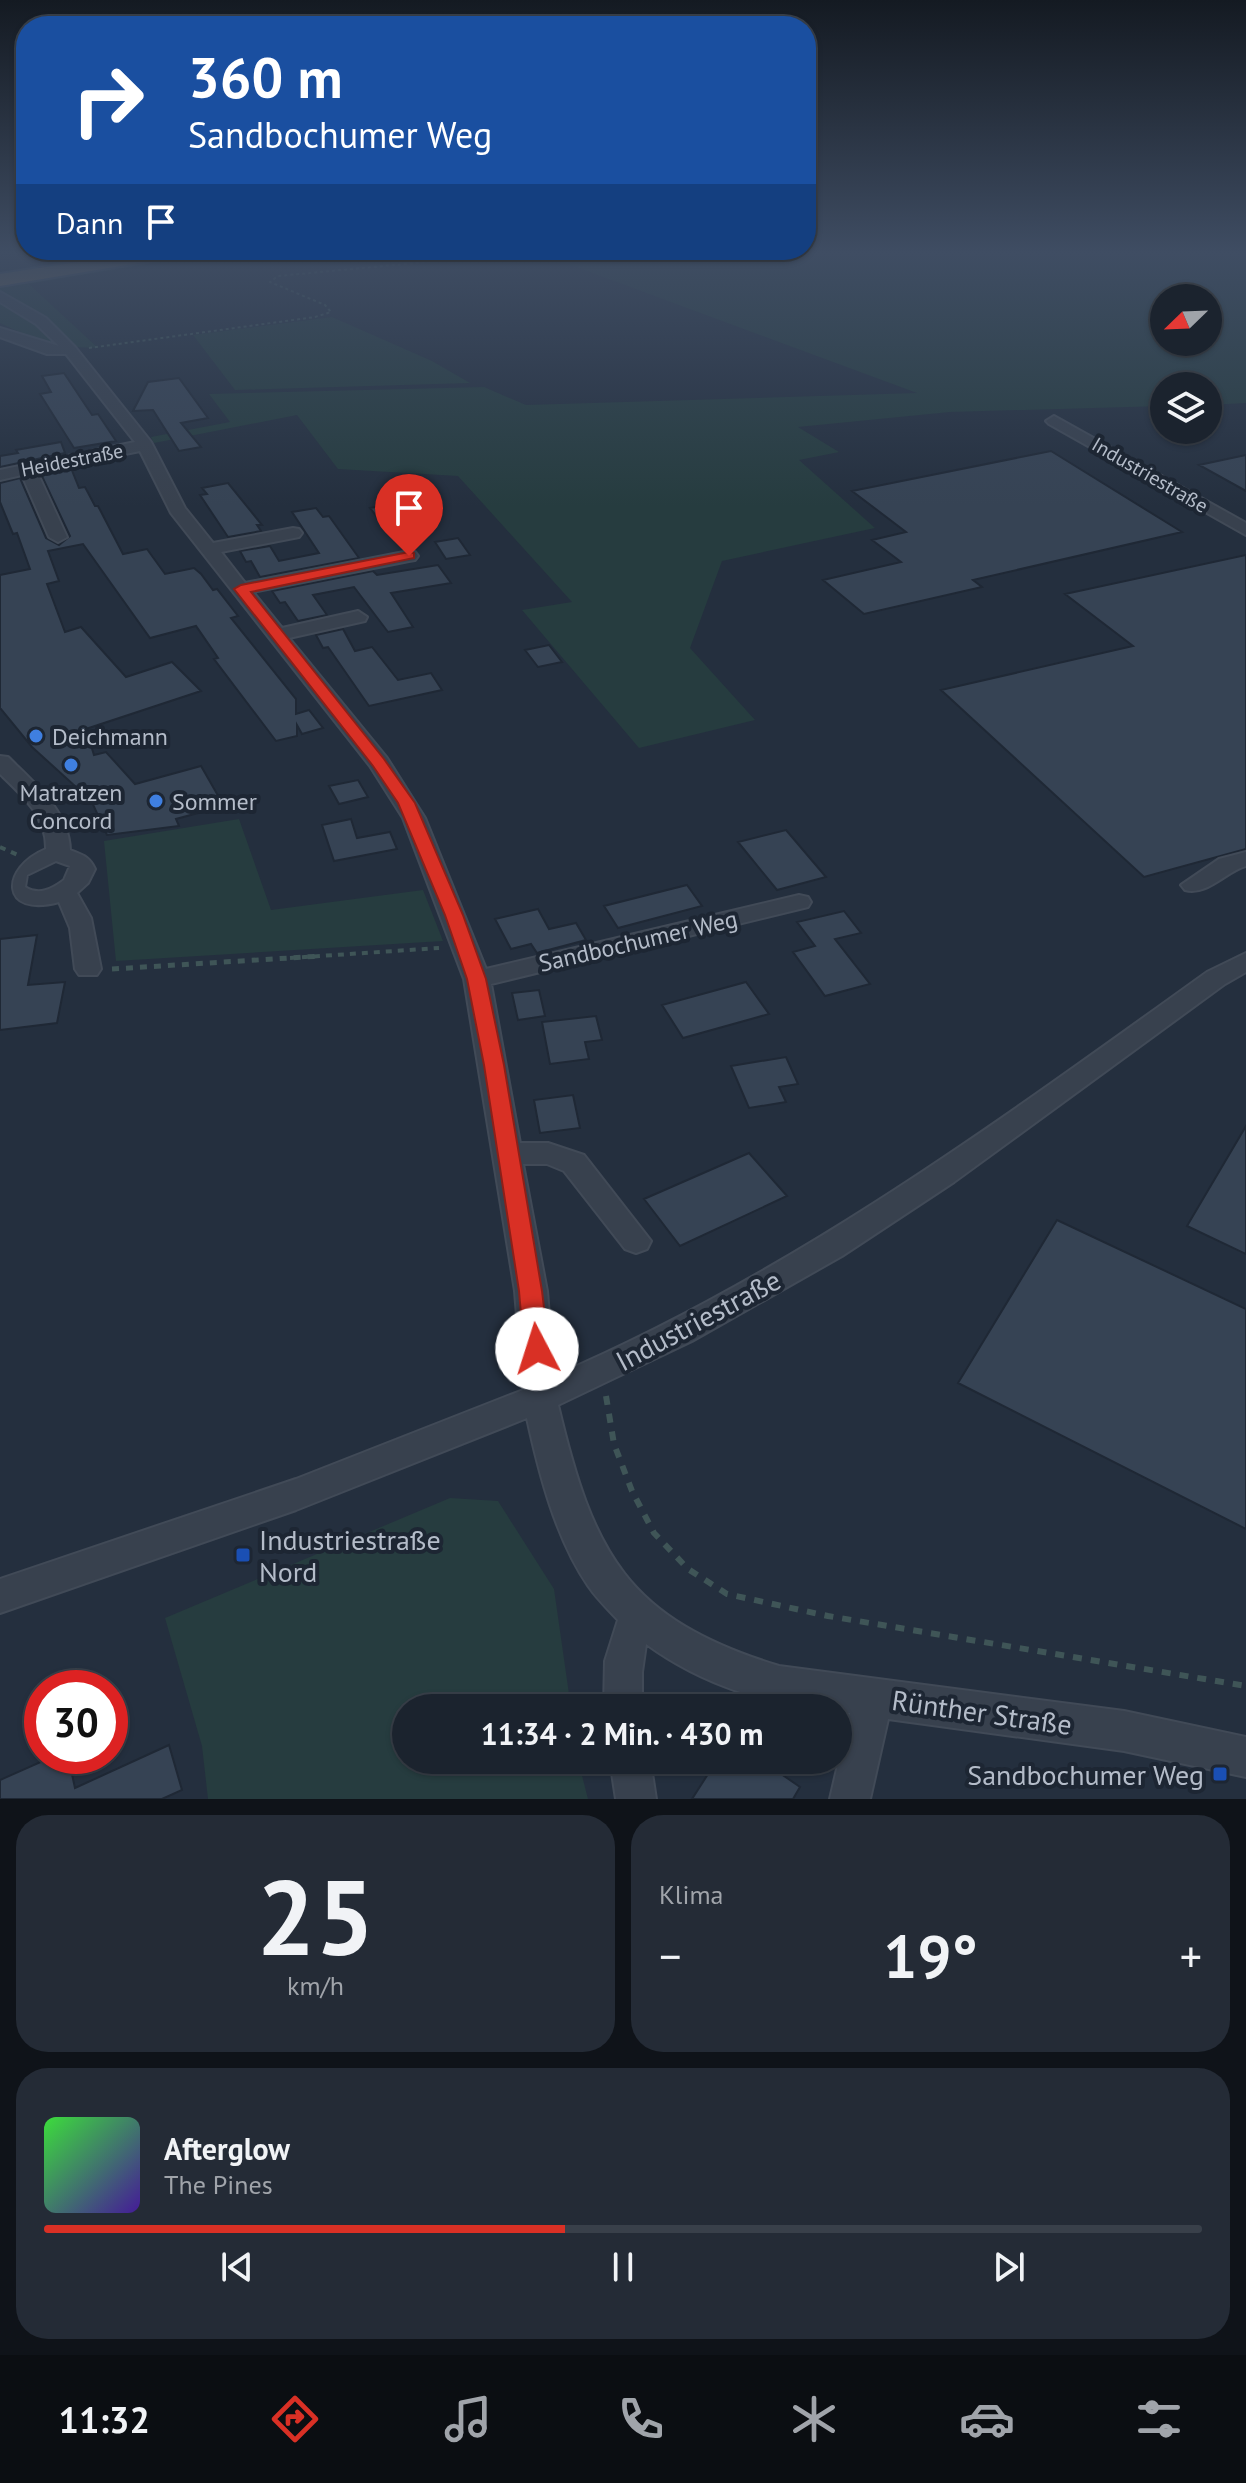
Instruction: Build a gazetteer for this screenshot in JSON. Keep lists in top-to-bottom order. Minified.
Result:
{"streets":{"street":["Heidestraße","Industriestraße","Sandbochumer Weg","Rünther Straße"]},"crossings":[["Industriestraße","Rünther Straße"]],"places":{"other":["Deichmann","Matratzen Concord","Sommer"],"transit":["Industriestraße Nord","Sandbochumer Weg"]},"north":"bottom left","page":{"turn":["360 m","Sandbochumer Weg"],"then":"Dann","limit":"30","trip":"11:34 · 2 Min. · 430 m","tile":[["25","km/h"],"Klima"],"heat":["−","19°","+"],"song":["Afterglow","The Pines"],"tabs":"11:32"}}
